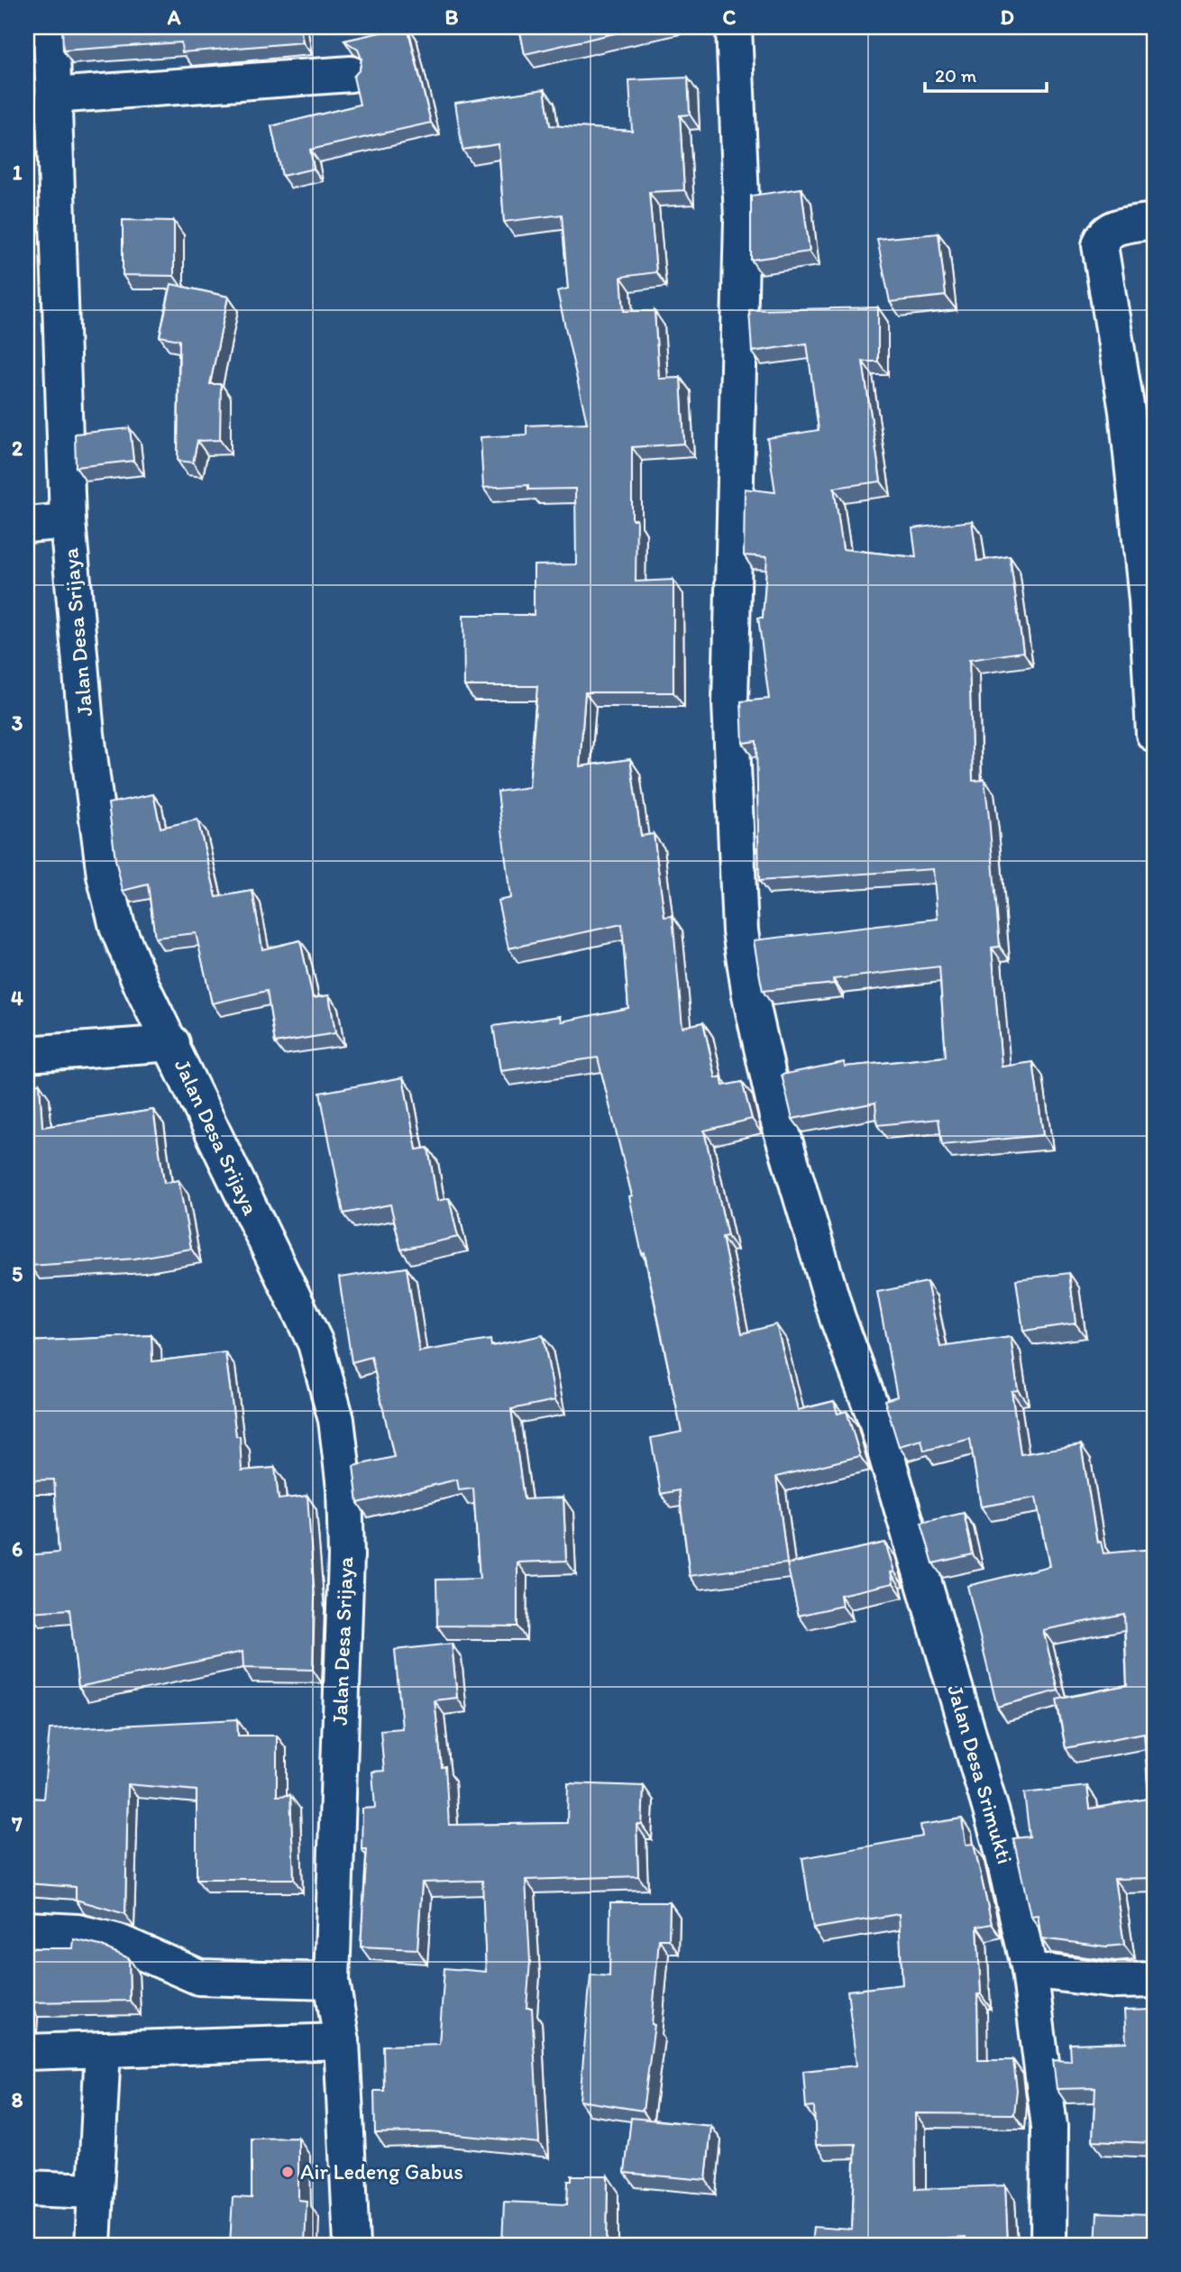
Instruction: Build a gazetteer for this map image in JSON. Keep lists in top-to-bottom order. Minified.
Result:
{"streets":{"street":["Jalan Desa Srijaya","Jalan Desa Srimukti"]},"places":["Air Ledeng Gabus"],"scale_bar":"20 m","grid":{"columns":["A","B","C","D"],"rows":["1","2","3","4","5","6","7","8"]}}
